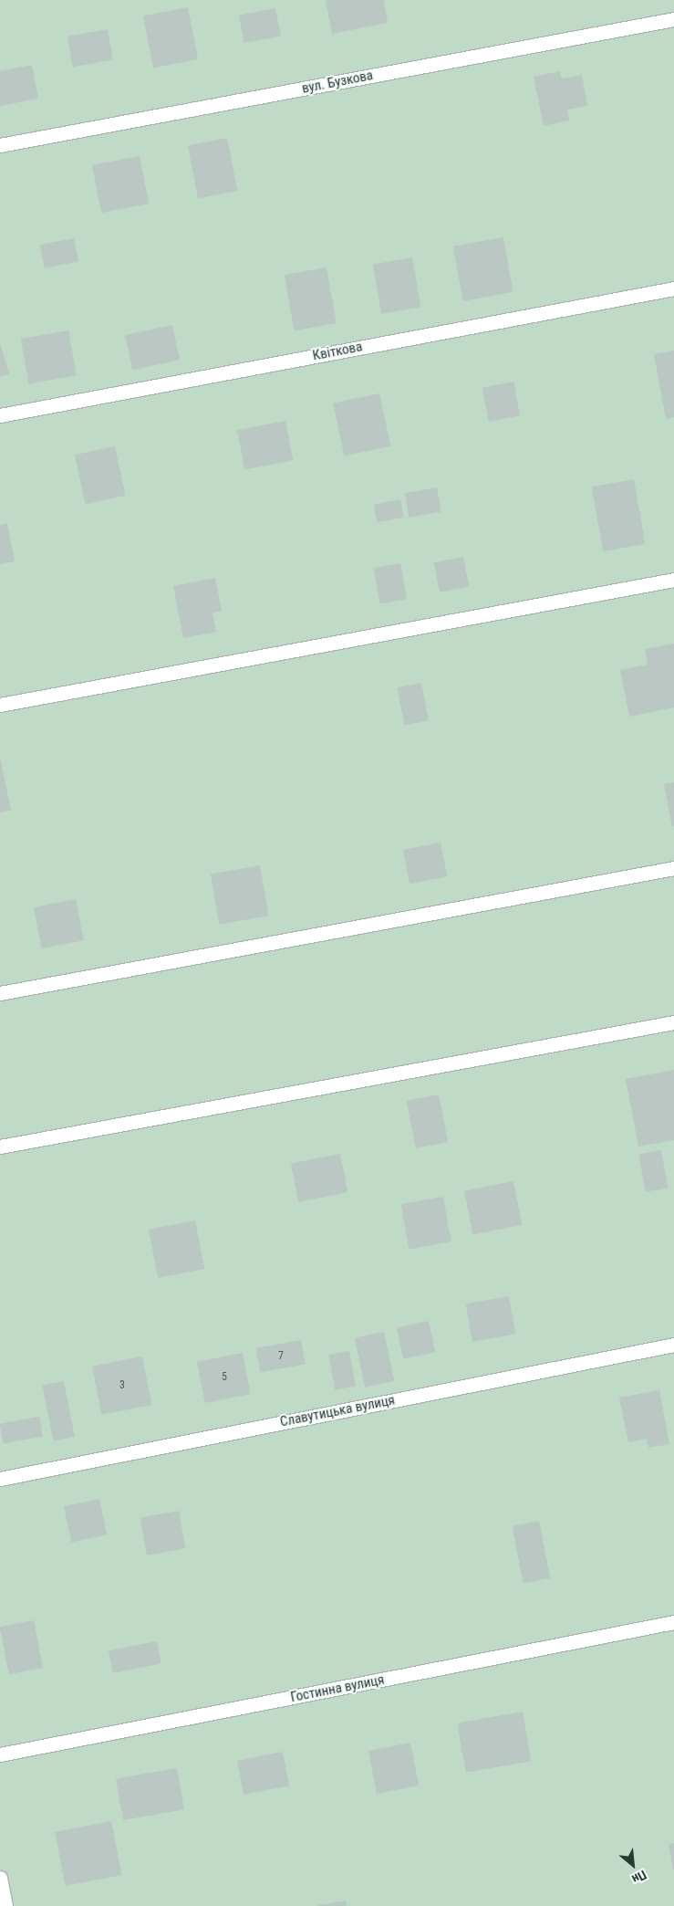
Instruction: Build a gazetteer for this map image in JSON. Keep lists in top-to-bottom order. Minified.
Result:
{"streets":{"street":["вул. Бузкова","Квіткова","Славутицька вулиця","Гостинна вулиця"]},"house_numbers":["7","5","3"],"north":"bottom right"}
